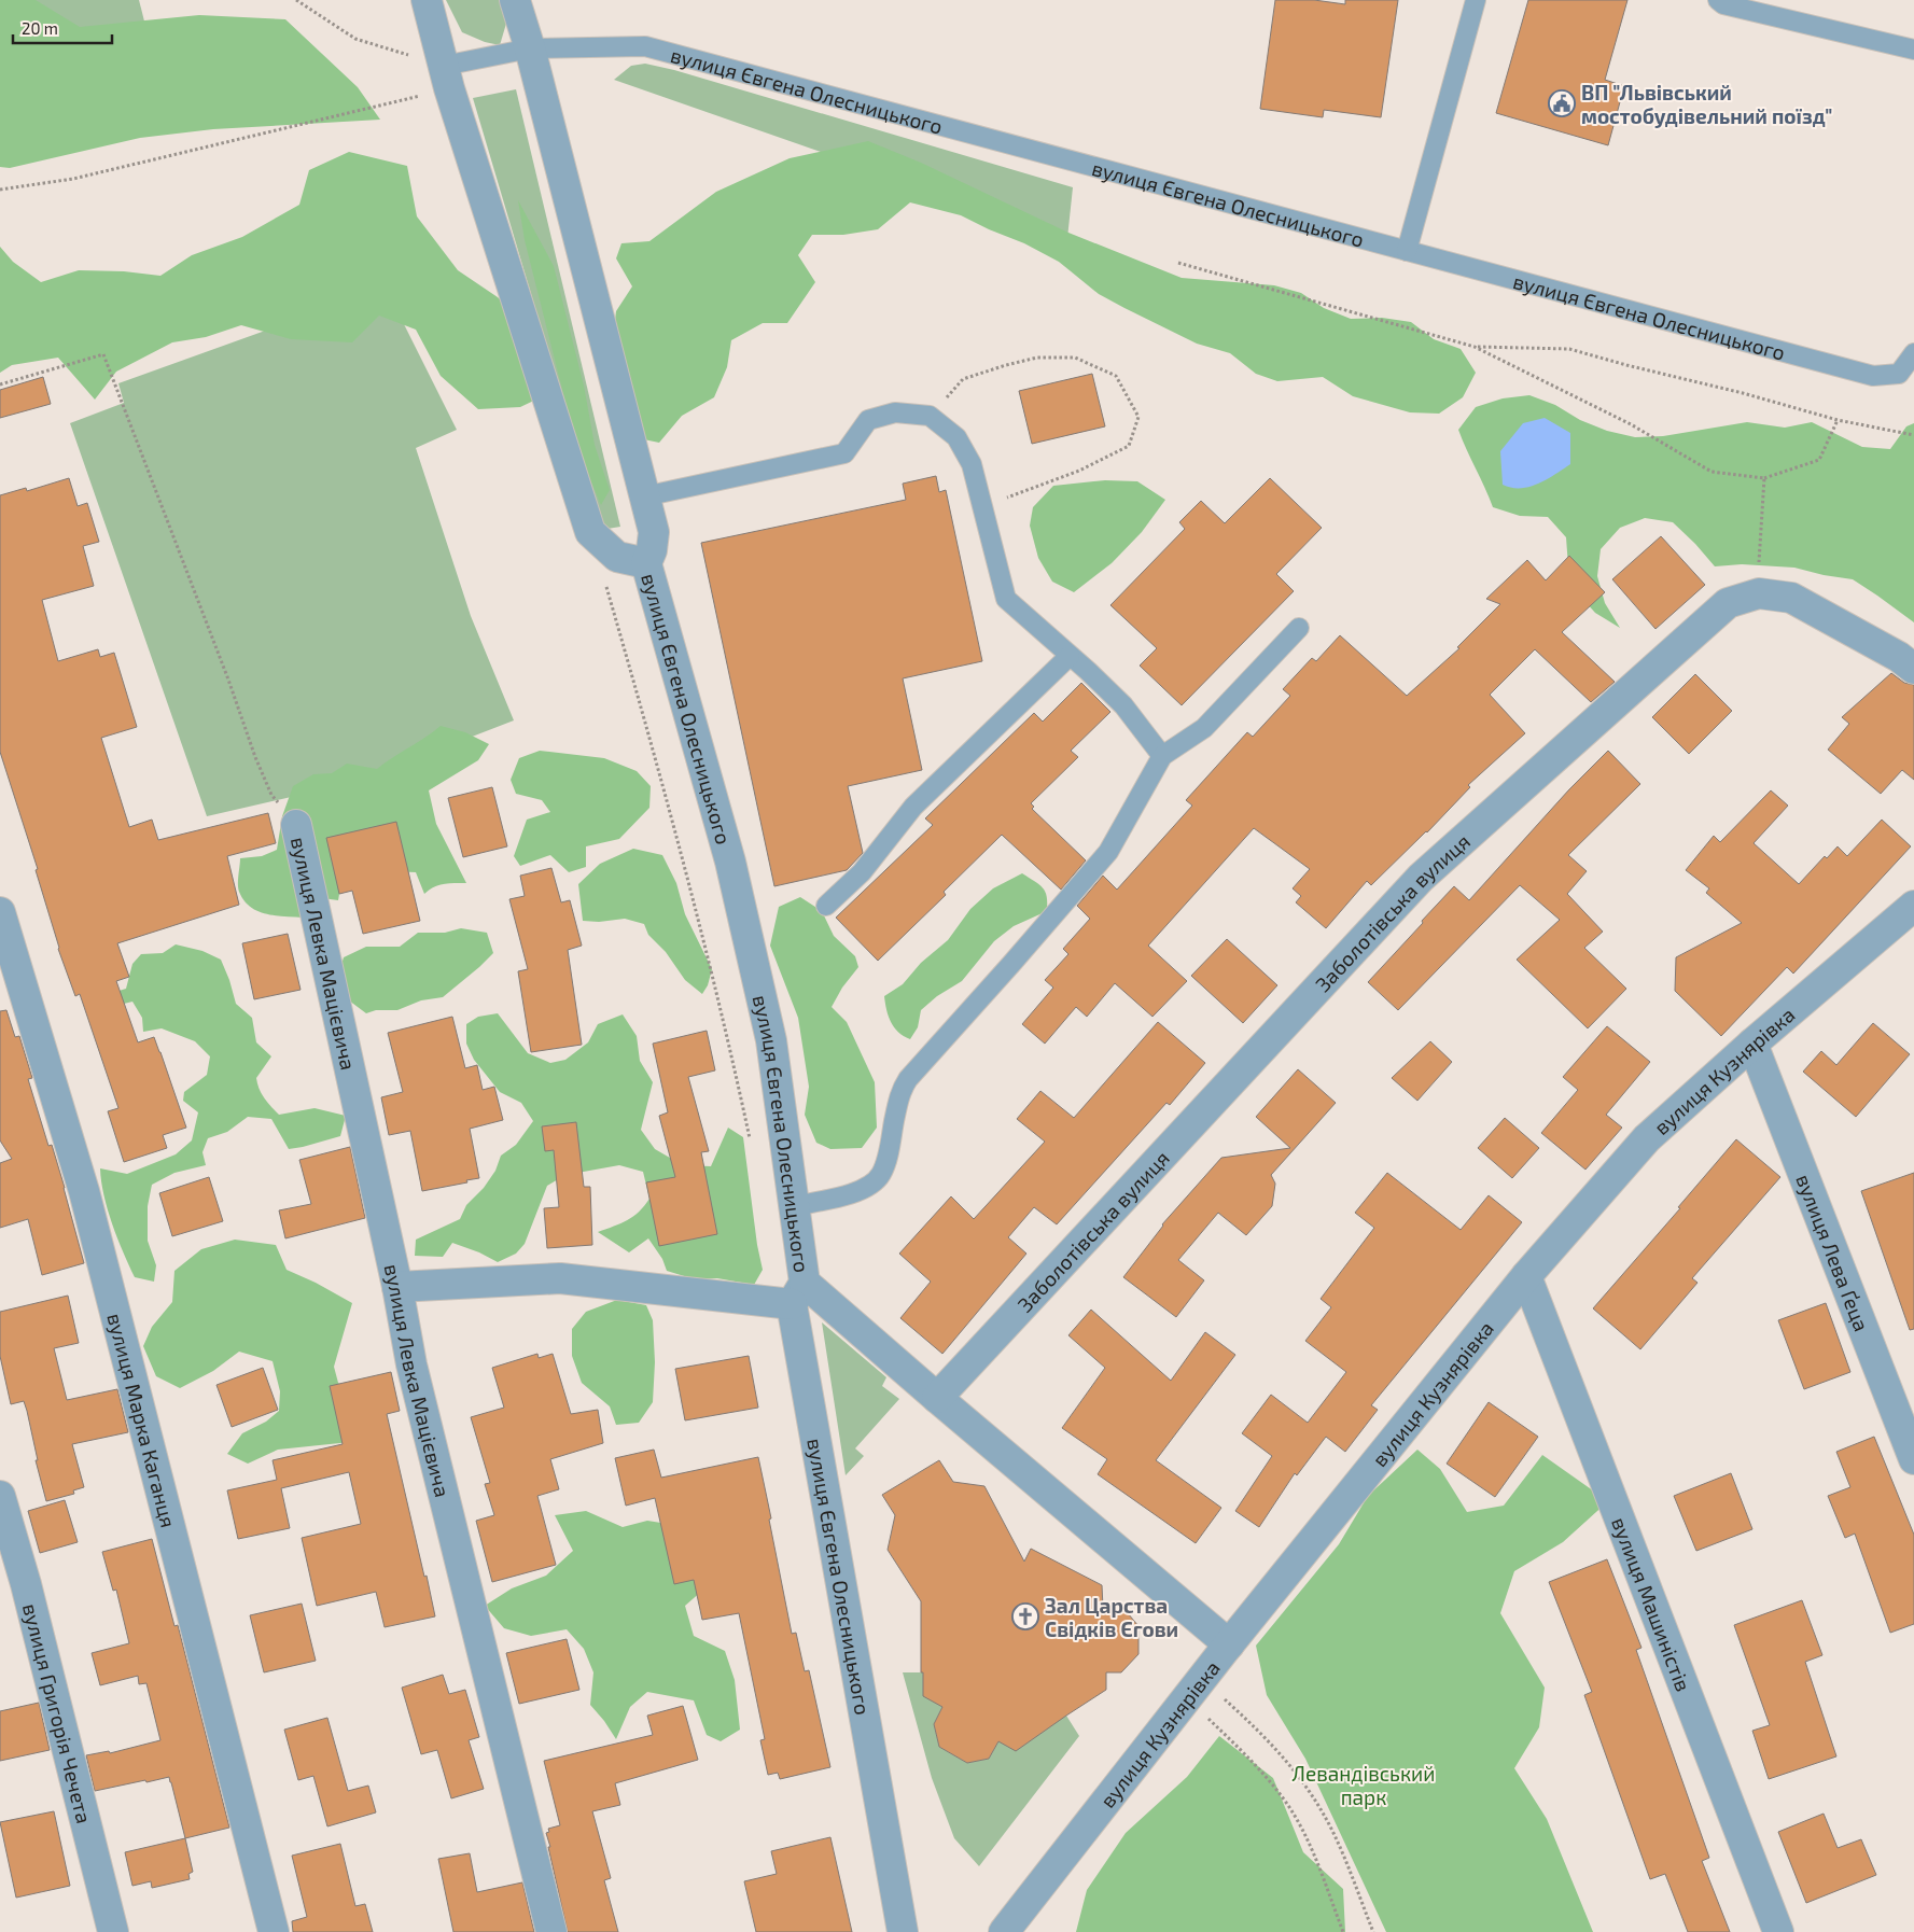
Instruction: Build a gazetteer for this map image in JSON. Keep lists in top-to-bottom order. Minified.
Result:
{"streets":{"street":["вулиця Євгена Олесницького","Заболотівська вулиця","вулиця Левка Мацієвича","вулиця Кузнярівка","вулиця Лева Ґеца","вулиця Марка Каганця","вулиця Машиністів","вулиця Григорія Чечета"]},"crossings":[["вулиця Кузнярівка","вулиця Лева Ґеца"],["вулиця Кузнярівка","вулиця Машиністів"]],"parks":["Левандівський парк"],"places":{"public building":["ВП \"Львівський мостобудівельний поїзд\""],"church":["Зал Царства Свідків Єгови"]},"scale_bar":"20 m"}
